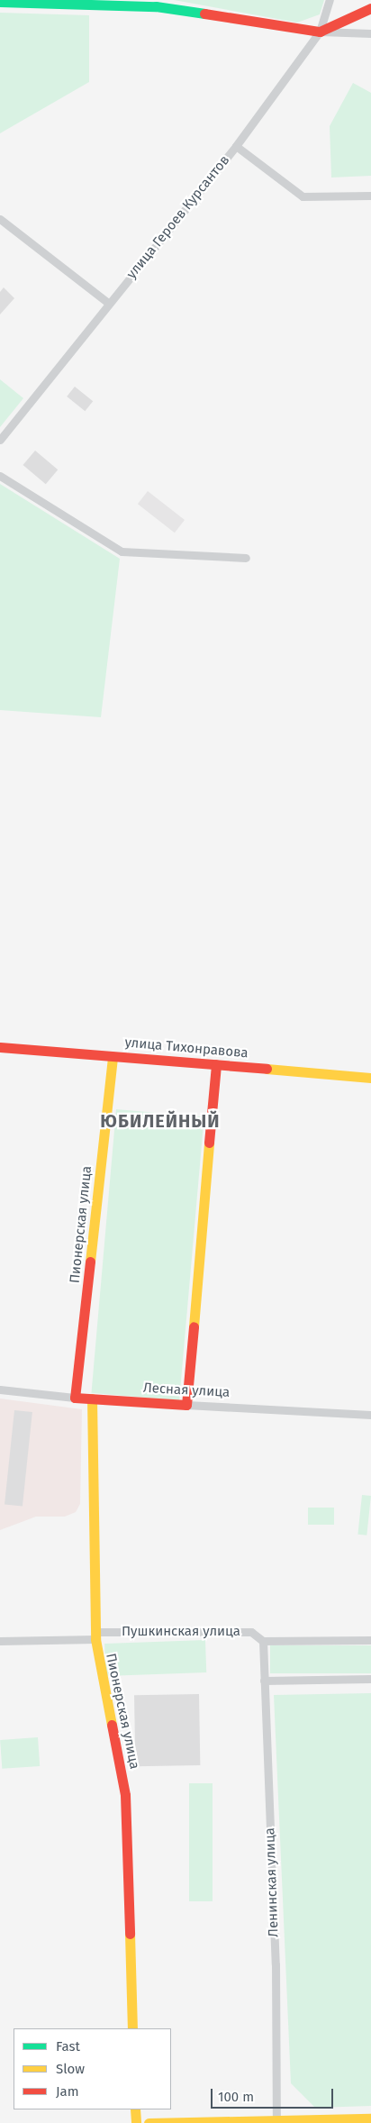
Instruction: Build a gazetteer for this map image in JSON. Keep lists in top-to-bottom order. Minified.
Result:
{"streets":{"street":["улица Героев Курсантов","улица Тихонравова","Пионерская улица","Лесная улица","Пушкинская улица","Ленинская улица"]},"crossings":[["улица Тихонравова","Пионерская улица"],["Пионерская улица","Лесная улица"],["Пионерская улица","Пушкинская улица"],["Пушкинская улица","Ленинская улица"]],"districts":["ЮБИЛЕЙНЫЙ"],"legend":["Fast","Slow","Jam"],"scale_bar":"100 m"}
